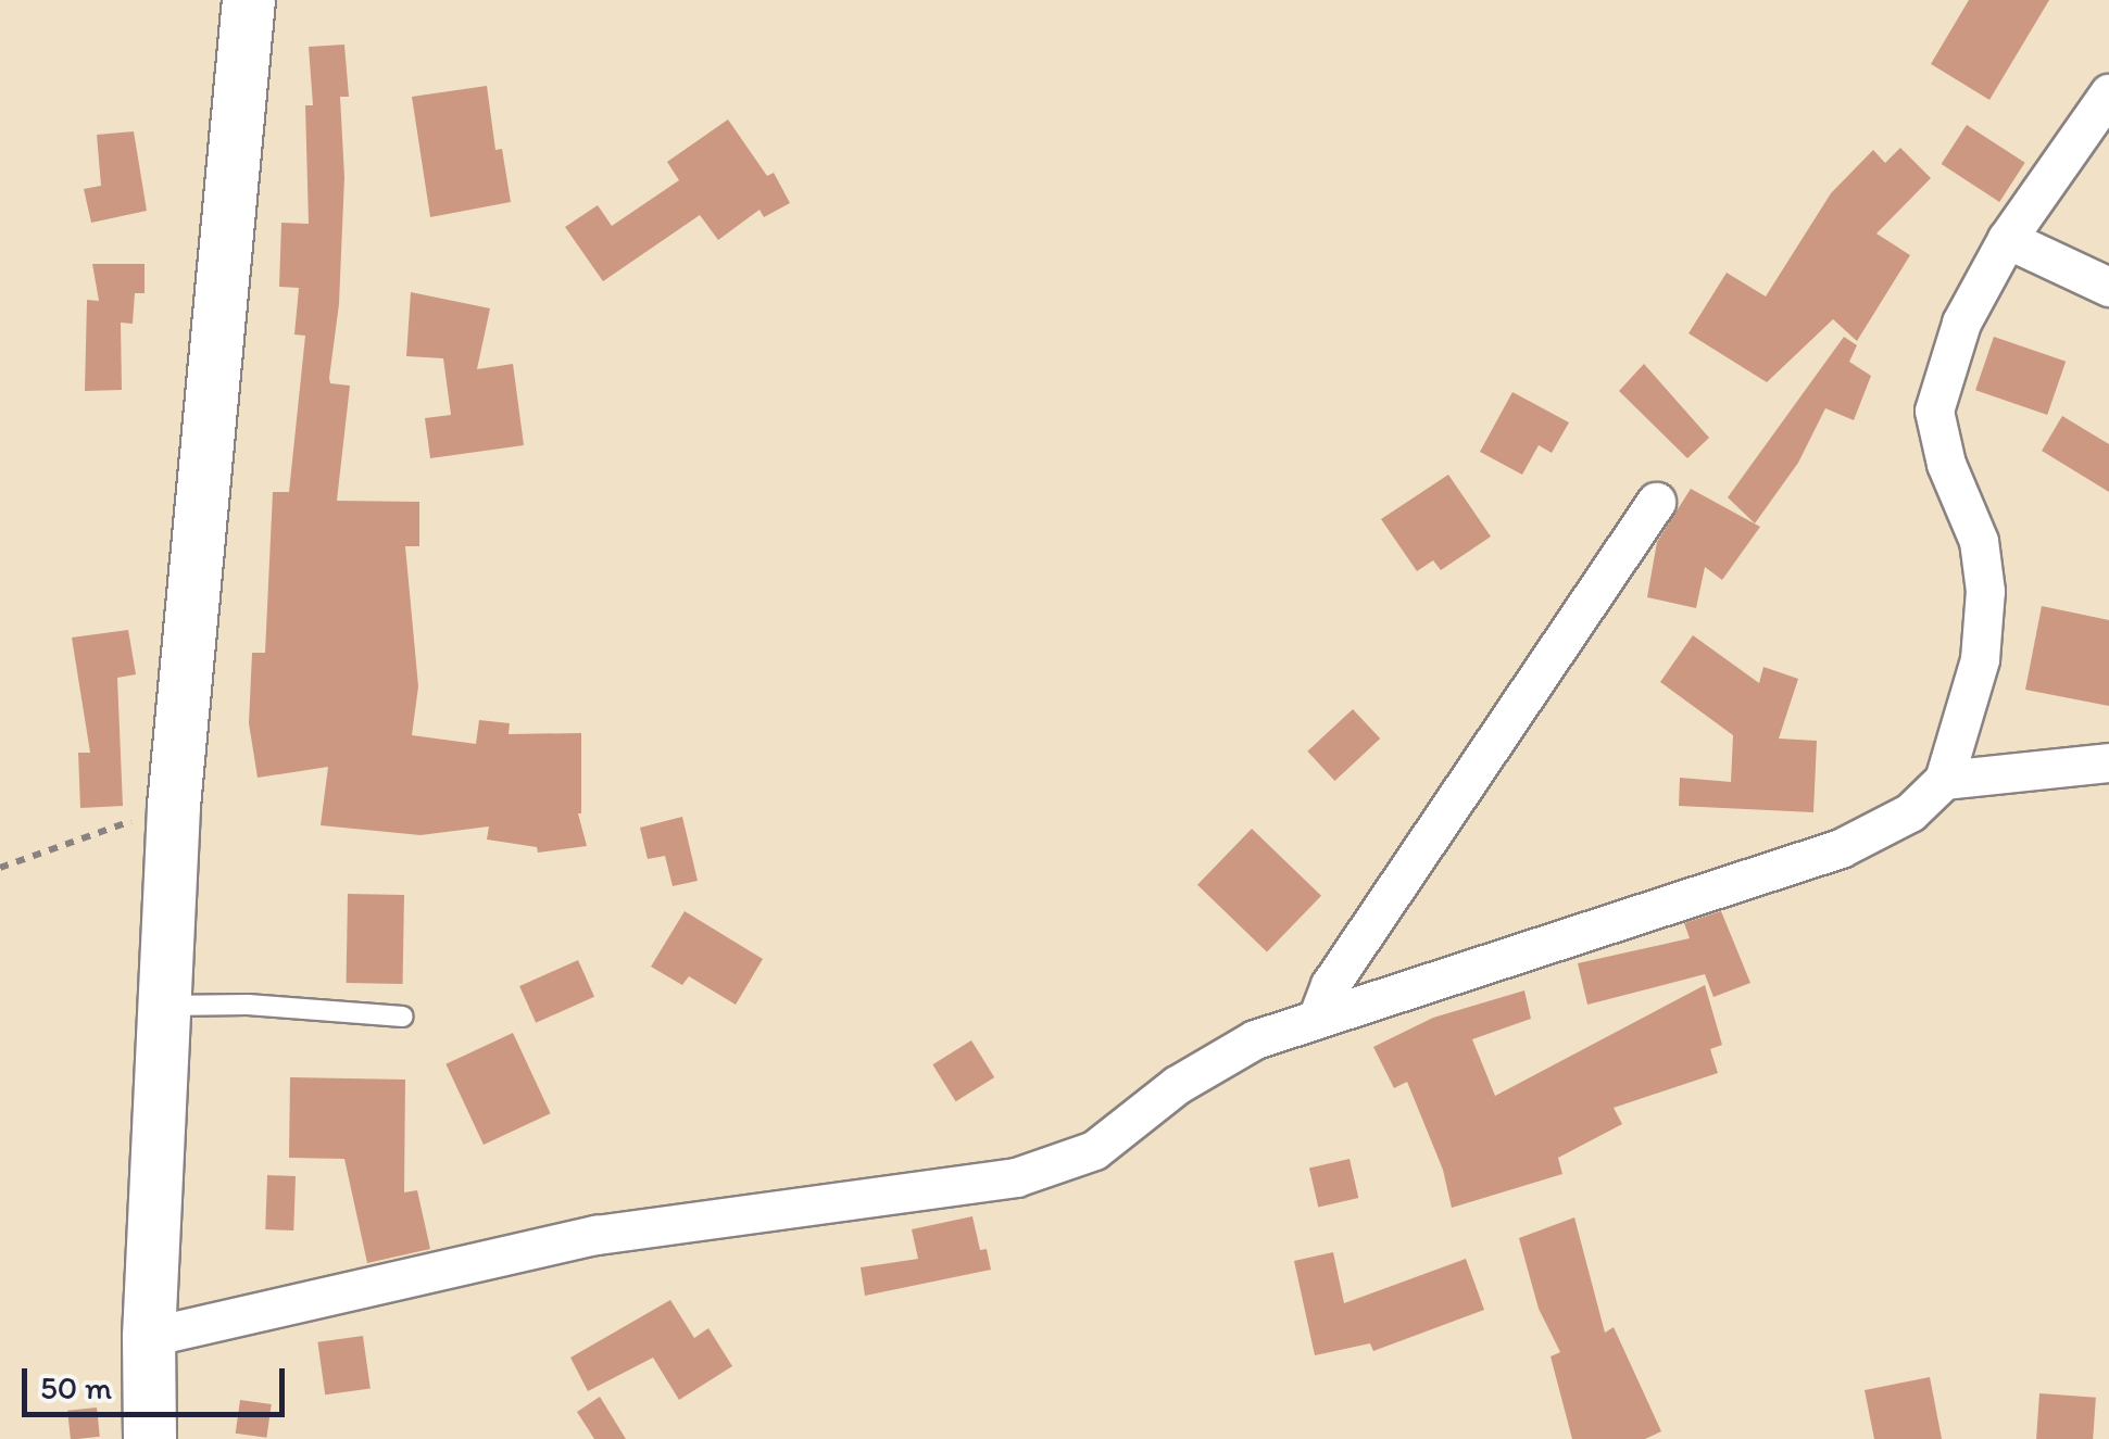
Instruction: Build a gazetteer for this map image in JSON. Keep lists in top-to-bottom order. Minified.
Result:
{"scale_bar":"50 m"}
